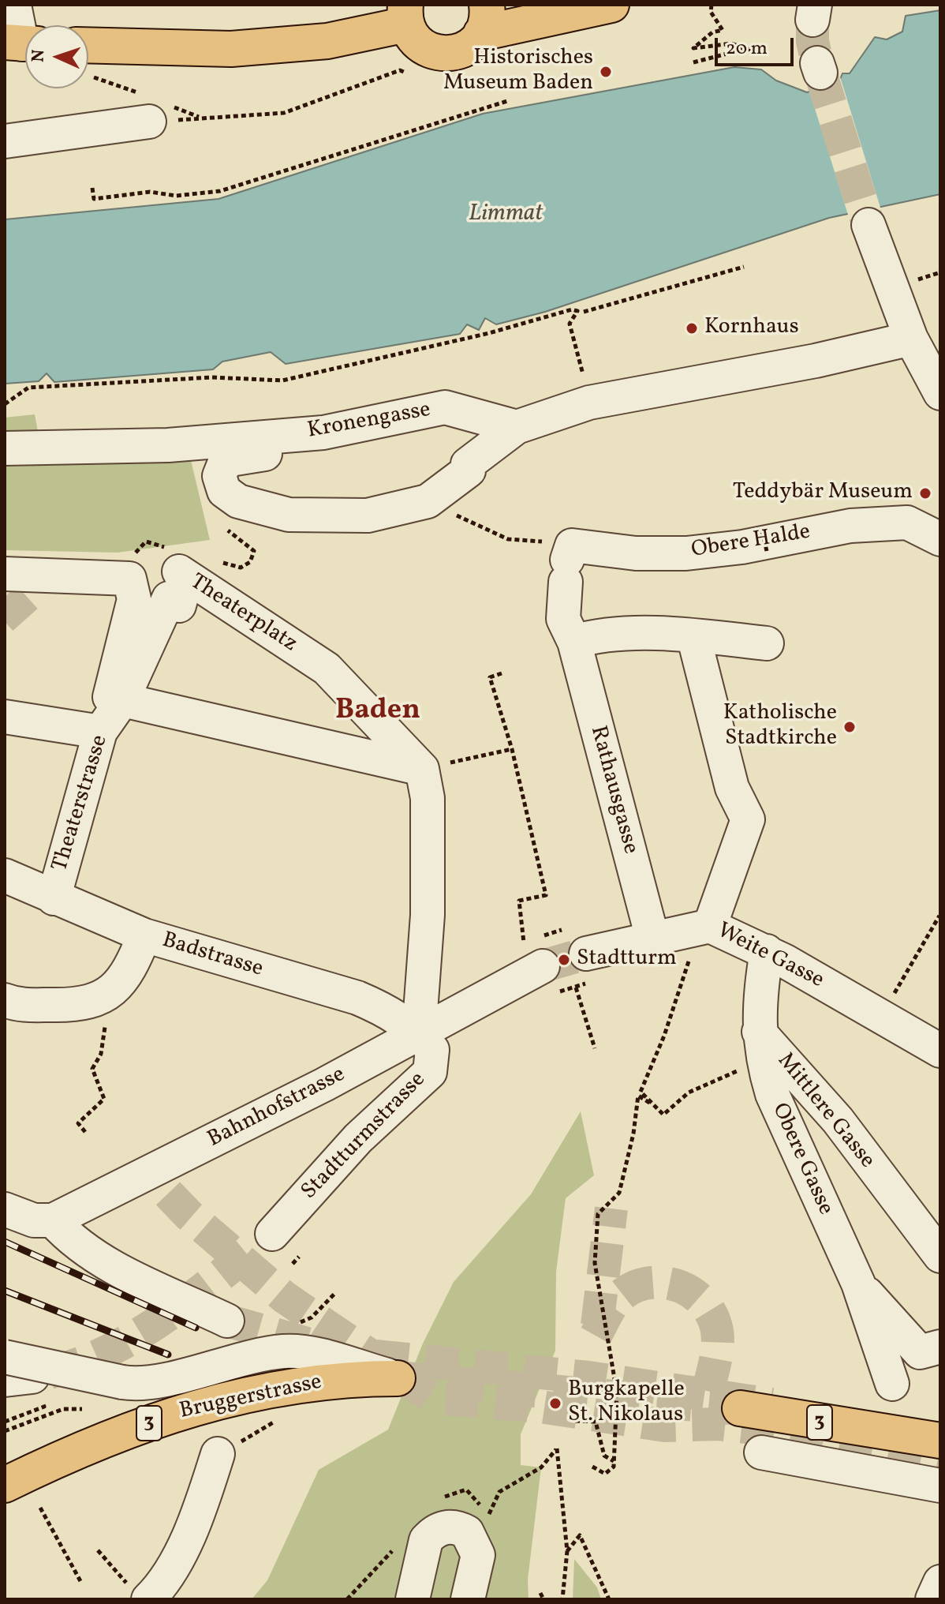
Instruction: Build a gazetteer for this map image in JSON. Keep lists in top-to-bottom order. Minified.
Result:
{"streets":{"main road":["Bruggerstrasse","3"],"street":["Kronengasse","Obere Halde","Theaterplatz","Rathausgasse","Theaterstrasse","Badstrasse","Weite Gasse","Bahnhofstrasse","Mittlere Gasse","Stadtturmstrasse","Obere Gasse"]},"crossings":[["Theaterplatz","Theaterstrasse"],["Rathausgasse","Weite Gasse"],["Theaterstrasse","Badstrasse"],["Badstrasse","Bahnhofstrasse"],["Badstrasse","Stadtturmstrasse"],["Bahnhofstrasse","Stadtturmstrasse"],["Mittlere Gasse","Obere Gasse"]],"districts":["Baden"],"water":["Limmat"],"places":["Historisches Museum Baden","Kornhaus","Teddybär Museum","Katholische Stadtkirche","Stadtturm","Burgkapelle St. Nikolaus"],"scale_bar":"20 m","north":"left"}
